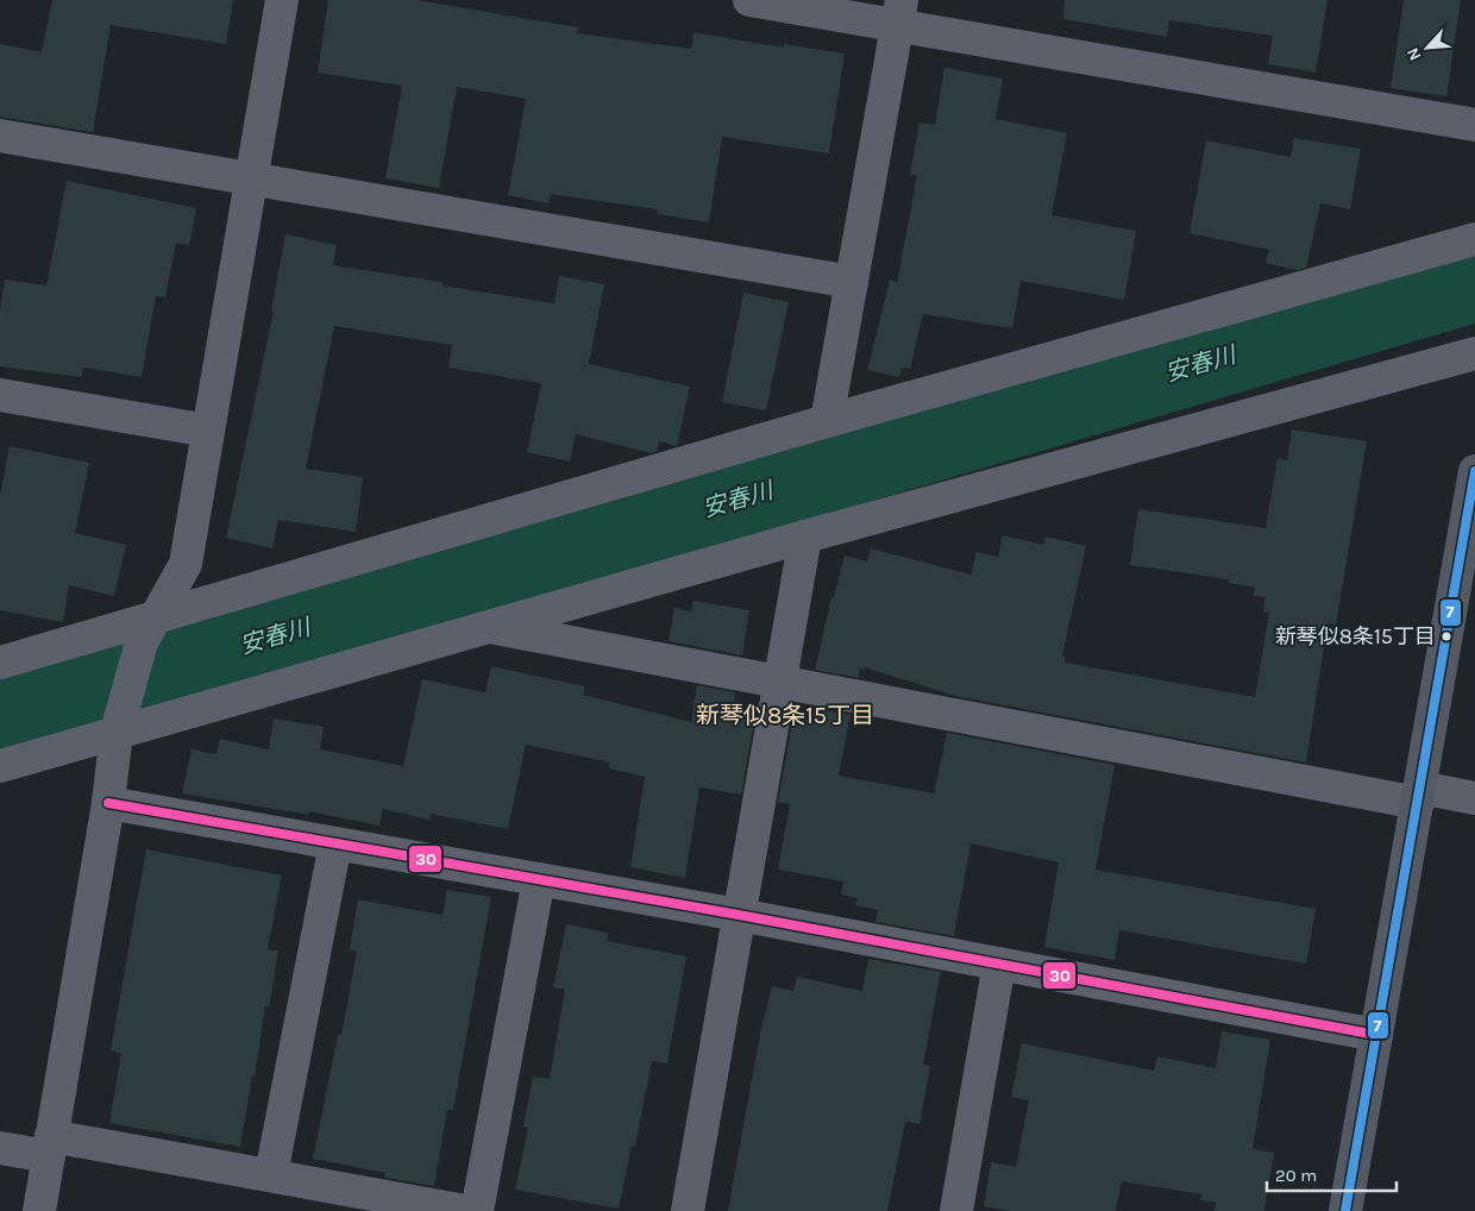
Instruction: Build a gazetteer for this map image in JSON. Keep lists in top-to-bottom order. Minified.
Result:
{"districts":["新琴似8条15丁目"],"water":["安春川"],"places":["新琴似8条15丁目"],"lines":["transit line 7","transit line 30"],"scale_bar":"20 m","north":"bottom left"}
